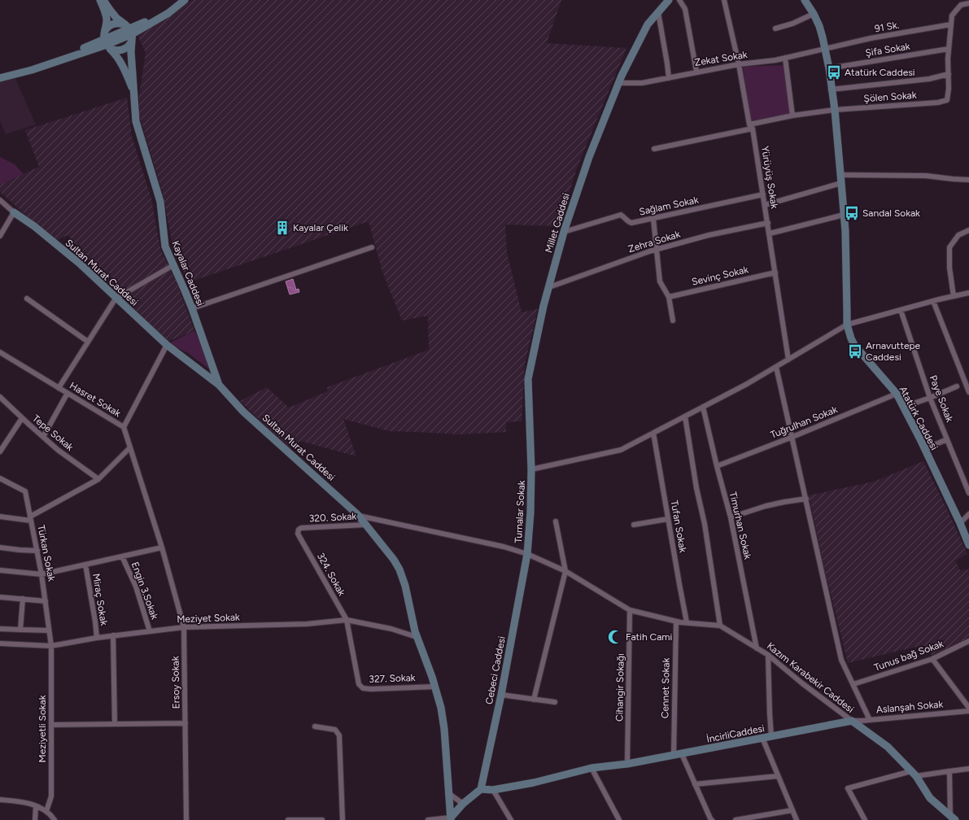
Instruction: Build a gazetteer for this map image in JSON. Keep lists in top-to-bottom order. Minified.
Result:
{"streets":{"street":["91 Sk.","Şifa Sokak","Zekat Sokak","Şölen Sokak","Yürüyüş Sokak","Sağlam Sokak","Millet Caddesi","Zehra Sokak","Sultan Murat Caddesi","Kayalar Caddesi","Sevinç Sokak","Paye Sokak","Hasret Sokak","Atatürk Caddesi","Tuğrulhan Sokak","Tepe Sokak","Turnalar Sokak","320. Sokak","Timurhan Sokak","Tufan Sokak","Türkan Sokak","324. Sokak","Engin 3.Sokak","Miraç Sokak","Meziyet Sokak","Tunus bağ Sokak","Cebeci Caddesi","Kazım Karabekir Caddesi","327. Sokak","Ersoy Sokak","Cihangir Sokağı","Cennet Sokak","Aslanşah Sokak","Meziyetli Sokak","İncirliCaddesi"]},"crossings":[["91 Sk.","Zekat Sokak"],["91 Sk.","Atatürk Caddesi"],["Şifa Sokak","Atatürk Caddesi"],["Zekat Sokak","Yürüyüş Sokak"],["Zekat Sokak","Millet Caddesi"],["Zekat Sokak","Atatürk Caddesi"],["Şölen Sokak","Yürüyüş Sokak"],["Şölen Sokak","Atatürk Caddesi"],["Yürüyüş Sokak","Sağlam Sokak"],["Yürüyüş Sokak","Zehra Sokak"],["Yürüyüş Sokak","Sevinç Sokak"],["Sağlam Sokak","Millet Caddesi"],["Millet Caddesi","Zehra Sokak"],["Millet Caddesi","Turnalar Sokak"],["Sultan Murat Caddesi","Kayalar Caddesi"],["Sultan Murat Caddesi","320. Sokak"],["Sultan Murat Caddesi","Meziyet Sokak"],["Sultan Murat Caddesi","Kazım Karabekir Caddesi"],["Sultan Murat Caddesi","327. Sokak"],["Hasret Sokak","Engin 3.Sokak"],["Hasret Sokak","Ersoy Sokak"],["Atatürk Caddesi","Tuğrulhan Sokak"],["Tuğrulhan Sokak","Timurhan Sokak"],["Turnalar Sokak","Cebeci Caddesi"],["Turnalar Sokak","Kazım Karabekir Caddesi"],["320. Sokak","324. Sokak"],["Timurhan Sokak","Kazım Karabekir Caddesi"],["Tufan Sokak","Kazım Karabekir Caddesi"],["Türkan Sokak","Engin 3.Sokak"],["Türkan Sokak","Meziyet Sokak"],["Türkan Sokak","Meziyetli Sokak"],["324. Sokak","Meziyet Sokak"],["324. Sokak","327. Sokak"],["Engin 3.Sokak","Miraç Sokak"],["Engin 3.Sokak","Meziyet Sokak"],["Engin 3.Sokak","Ersoy Sokak"],["Miraç Sokak","Meziyet Sokak"],["Meziyet Sokak","327. Sokak"],["Meziyet Sokak","Ersoy Sokak"],["Meziyet Sokak","Meziyetli Sokak"],["Cebeci Caddesi","Kazım Karabekir Caddesi"],["Cebeci Caddesi","İncirliCaddesi"],["Kazım Karabekir Caddesi","Cihangir Sokağı"],["Kazım Karabekir Caddesi","Cennet Sokak"],["Kazım Karabekir Caddesi","Aslanşah Sokak"],["Kazım Karabekir Caddesi","İncirliCaddesi"],["Cihangir Sokağı","İncirliCaddesi"],["Cennet Sokak","İncirliCaddesi"],["Aslanşah Sokak","İncirliCaddesi"]],"places":{"bus stop":["Atatürk Caddesi","Sandal Sokak","Arnavuttepe Caddesi"],"building":["Kayalar Çelik"],"mosque":["Fatih Cami"]}}
